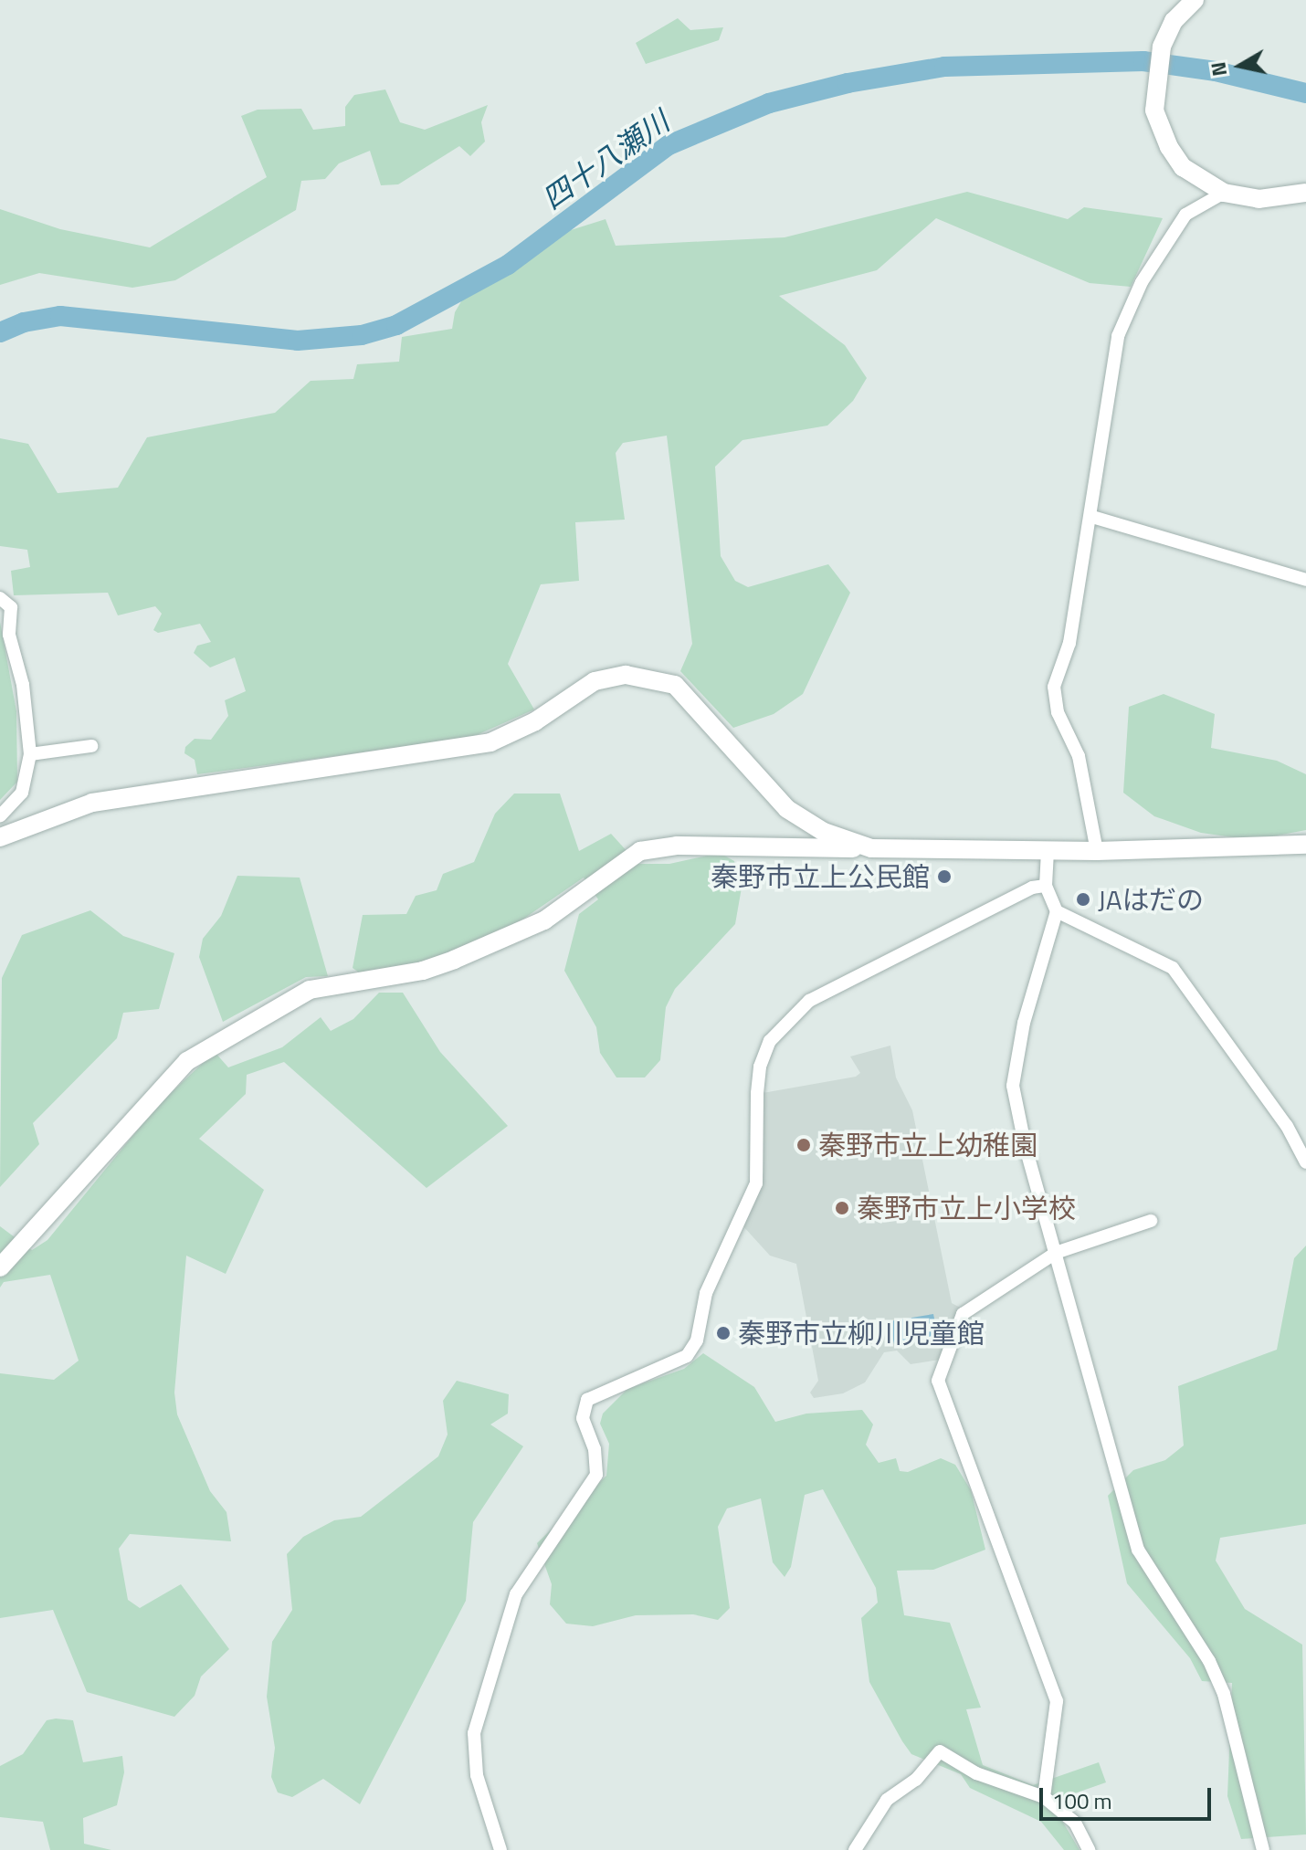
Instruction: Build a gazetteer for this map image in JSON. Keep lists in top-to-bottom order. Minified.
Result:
{"water":["四十八瀬川"],"places":["秦野市立上公民館","JAはだの","秦野市立上幼稚園","秦野市立上小学校","秦野市立柳川児童館"],"scale_bar":"100 m","north":"left"}
